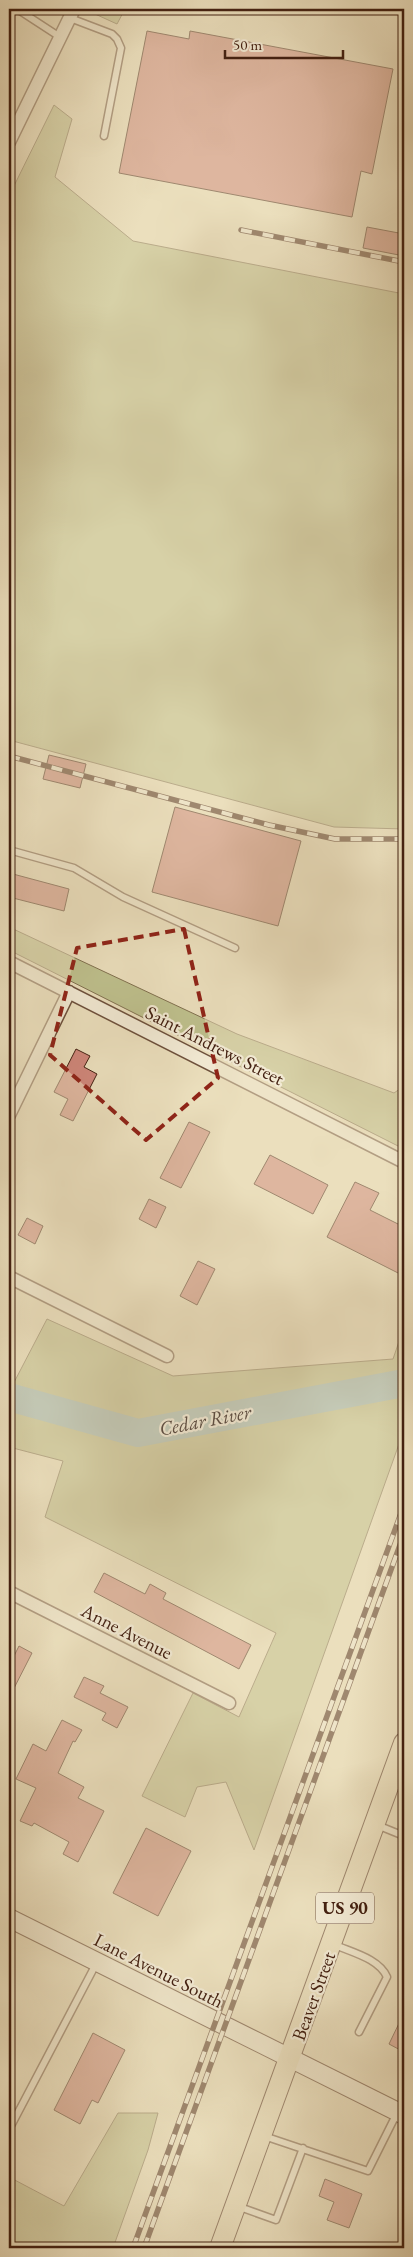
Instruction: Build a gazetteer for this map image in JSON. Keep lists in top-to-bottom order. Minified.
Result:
{"streets":{"main road":["US 90","Lane Avenue South","Beaver Street"],"street":["Saint Andrews Street","Anne Avenue"]},"crossings":[["Lane Avenue South","Beaver Street"]],"water":["Cedar River"],"scale_bar":"50 m"}
